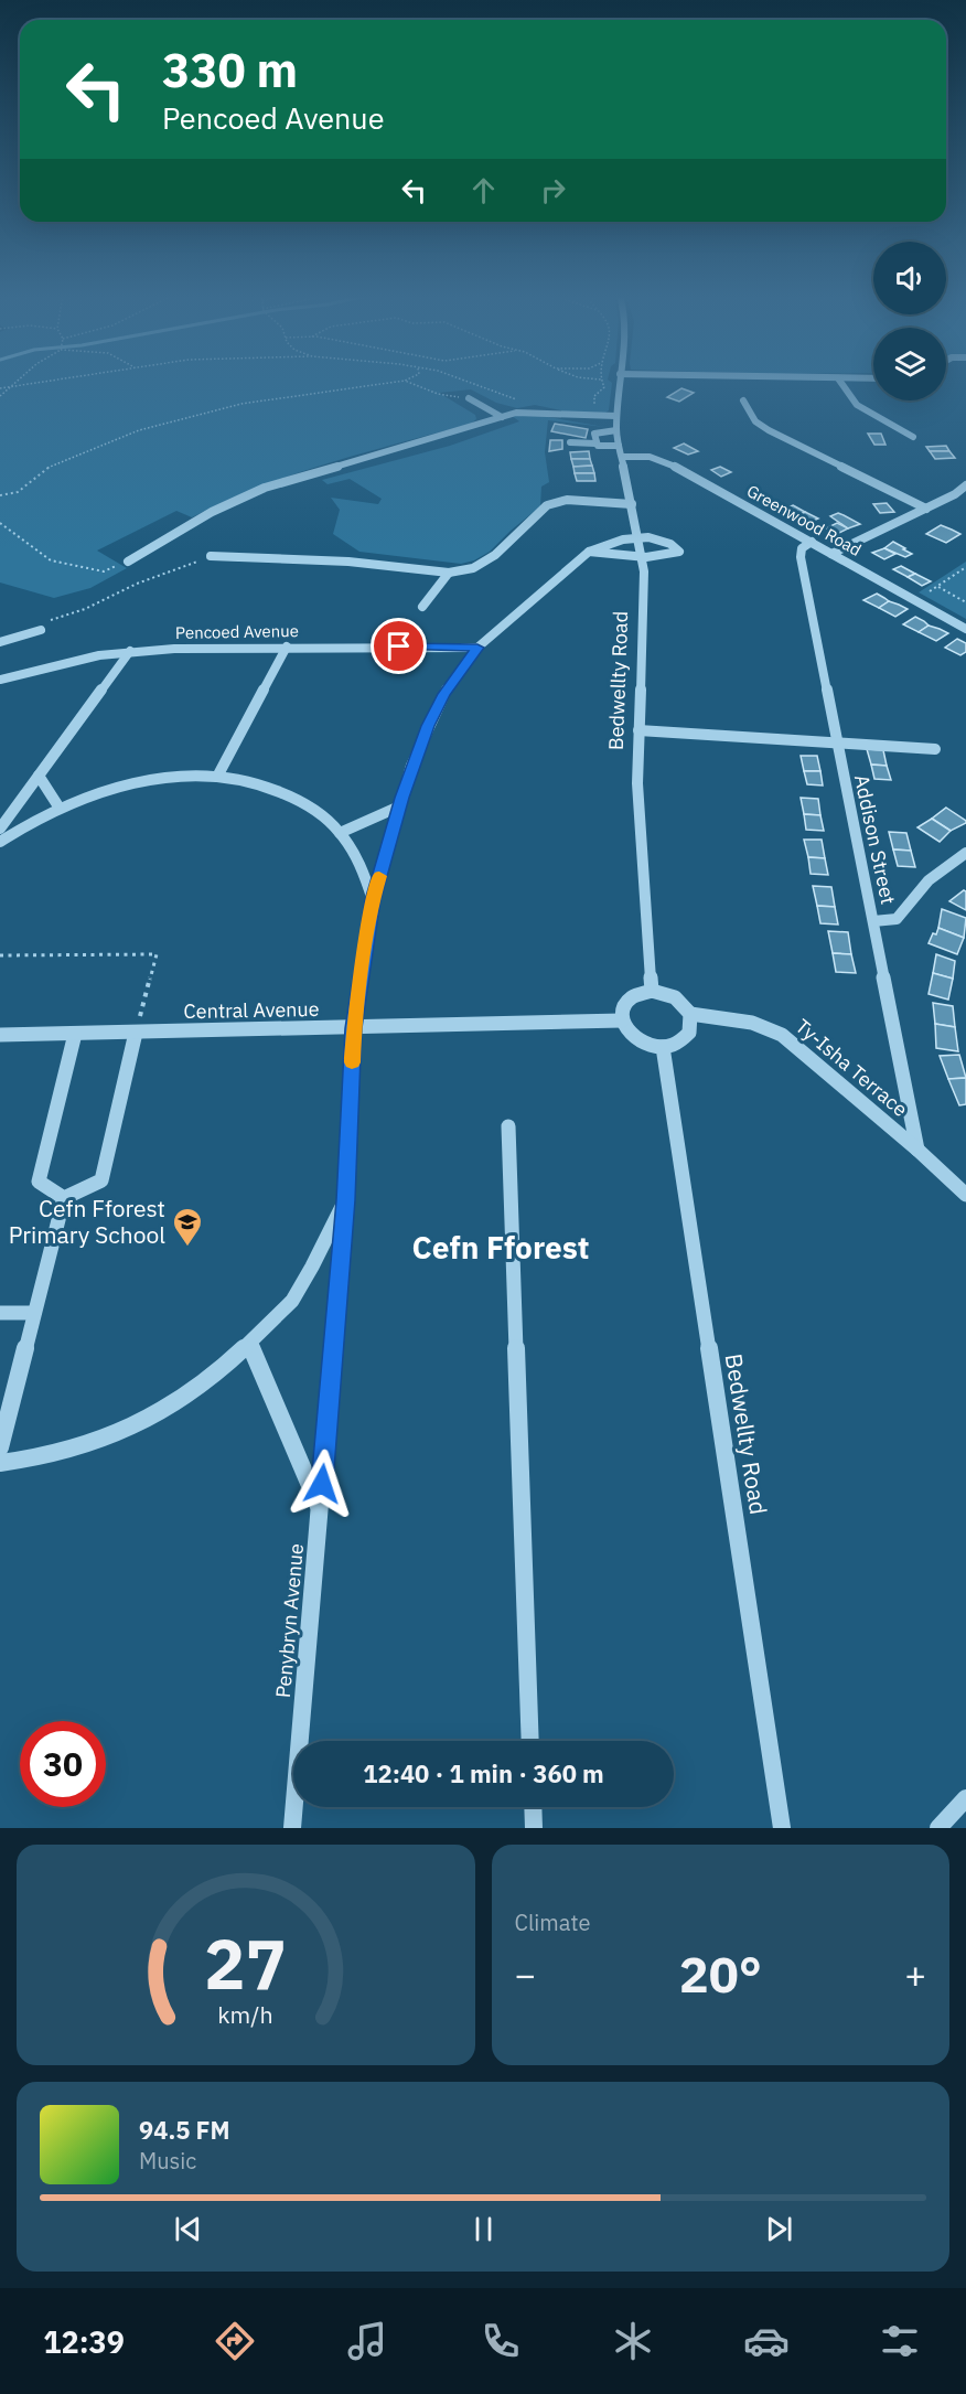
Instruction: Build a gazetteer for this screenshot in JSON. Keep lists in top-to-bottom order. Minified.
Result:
{"streets":{"street":["Greenwood Road","Pencoed Avenue","Bedwellty Road","Addison Street","Central Avenue","Ty-Isha Terrace","Penybryn Avenue"]},"crossings":[["Greenwood Road","Bedwellty Road"],["Greenwood Road","Addison Street"],["Pencoed Avenue","Penybryn Avenue"],["Bedwellty Road","Central Avenue"],["Bedwellty Road","Ty-Isha Terrace"],["Bedwellty Road","Penybryn Avenue"],["Addison Street","Ty-Isha Terrace"],["Central Avenue","Ty-Isha Terrace"],["Central Avenue","Penybryn Avenue"]],"districts":["Cefn Fforest"],"places":{"school or university":["Cefn Fforest Primary School"]},"page":{"turn":["330 m","Pencoed Avenue"],"limit":"30","trip":"12:40 · 1 min · 360 m","tile":"Climate","heat":["−","20°","+"],"song":["94.5 FM","Music"],"tabs":"12:39","gauge":["27","km/h"]}}
